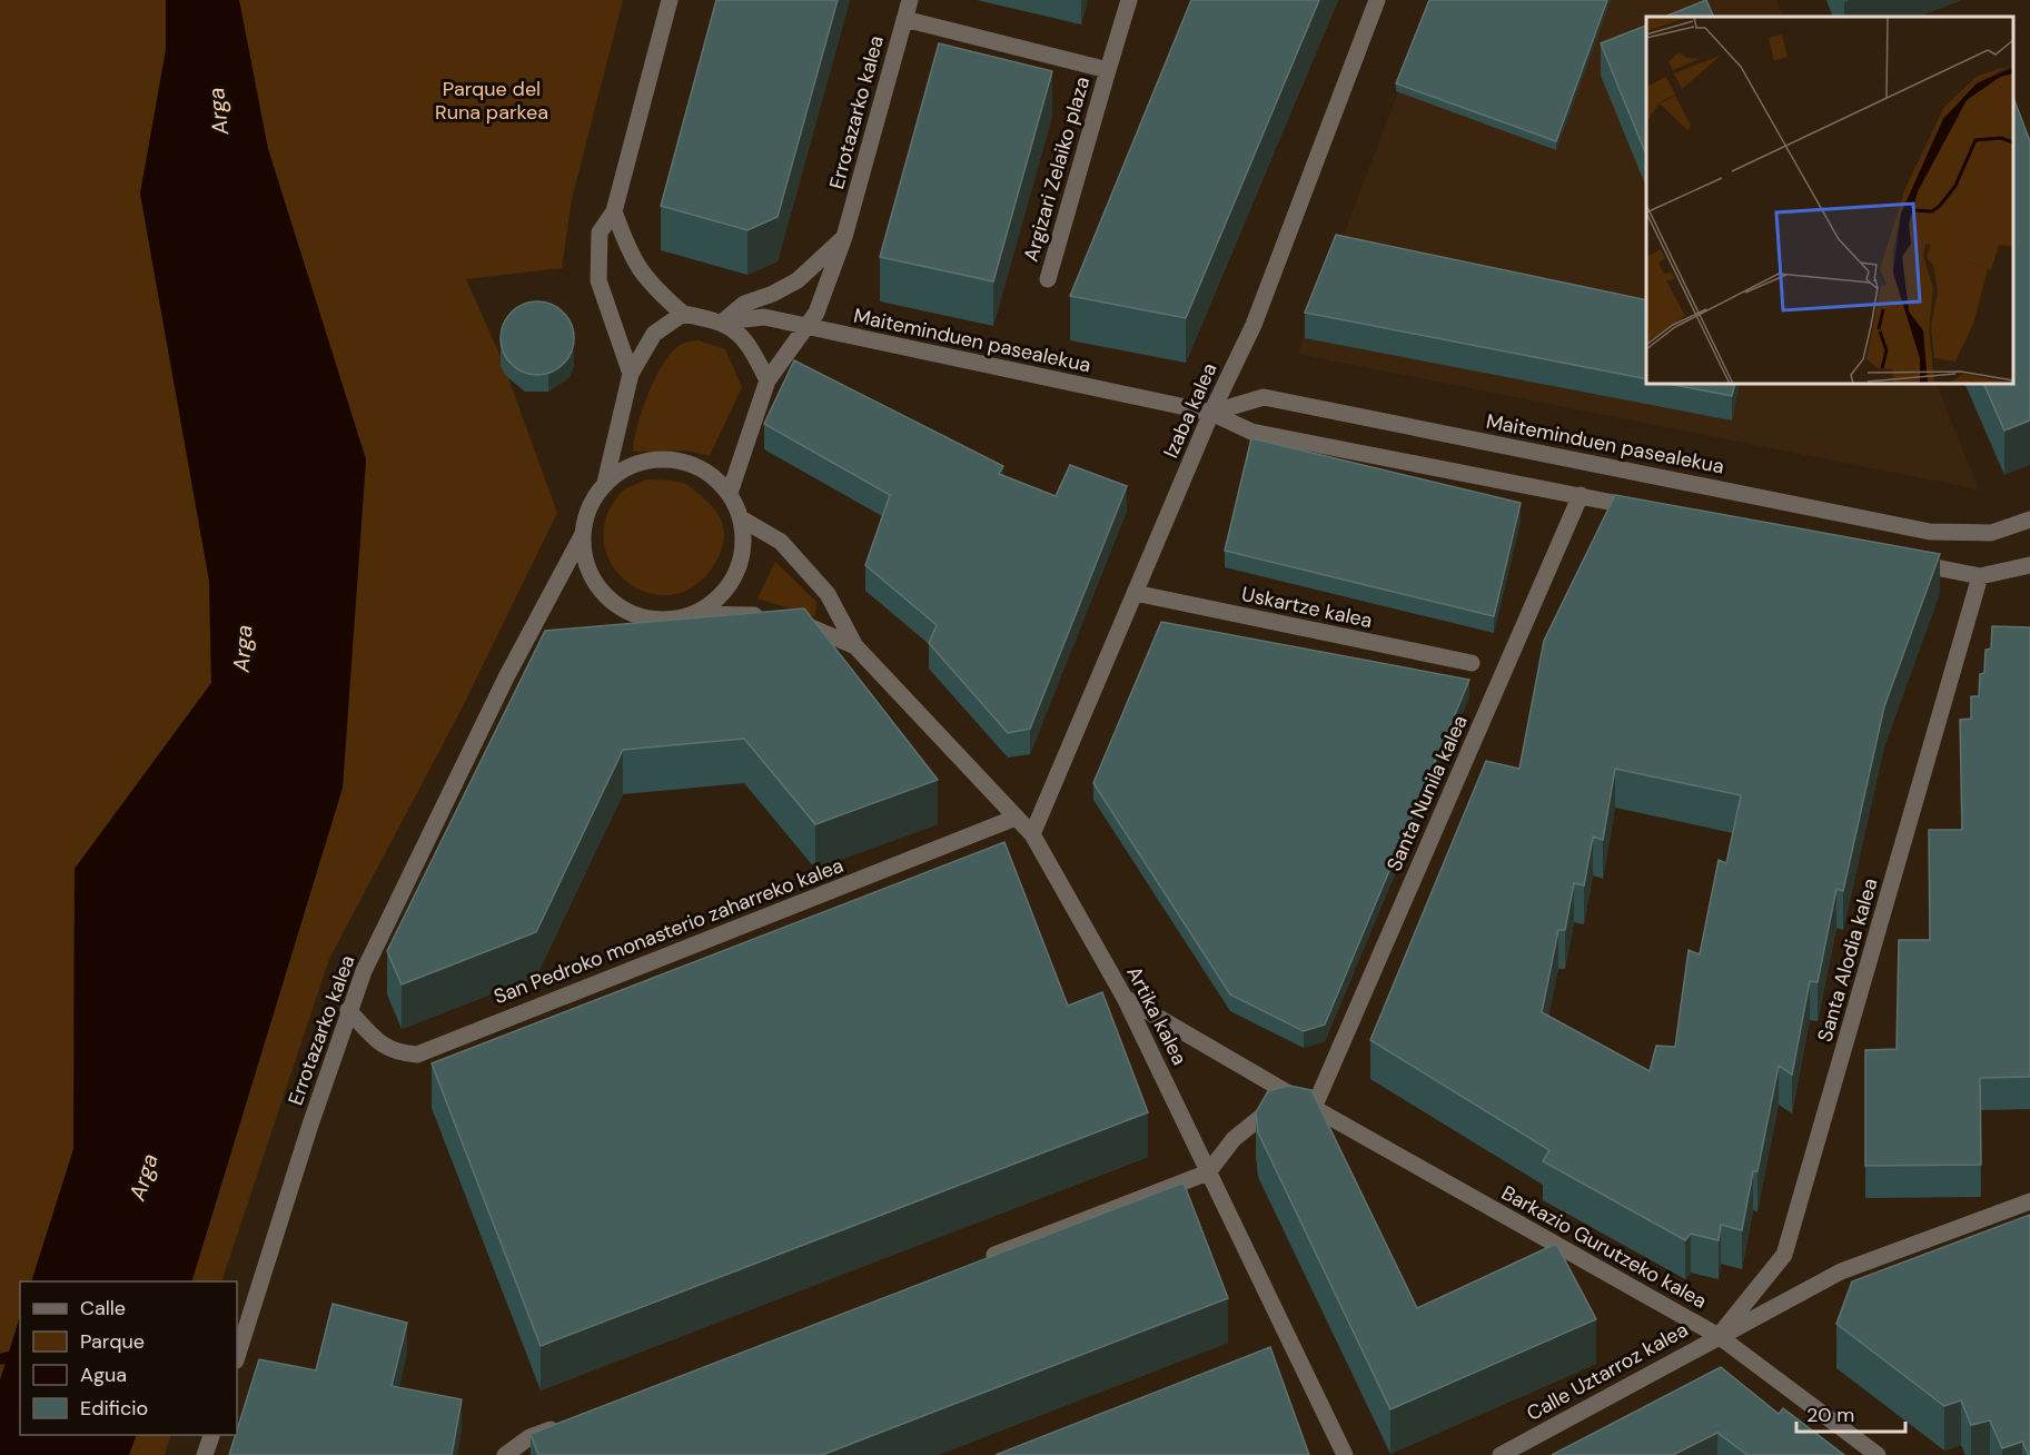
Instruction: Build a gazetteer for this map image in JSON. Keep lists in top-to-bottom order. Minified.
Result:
{"streets":{"street":["Errotazarko kalea","Argizari Zelaiko plaza","Maiteminduen pasealekua","Izaba kalea","Uskartze kalea","Santa Nunila kalea","San Pedroko monasterio zaharreko kalea","Santa Alodia kalea","Artika kalea","Barkazio Gurutzeko kalea","Calle Uztarroz kalea"]},"crossings":[["Errotazarko kalea","Argizari Zelaiko plaza"],["Errotazarko kalea","Maiteminduen pasealekua"],["Errotazarko kalea","San Pedroko monasterio zaharreko kalea"],["Errotazarko kalea","Artika kalea"],["Maiteminduen pasealekua","Izaba kalea"],["Maiteminduen pasealekua","Santa Nunila kalea"],["Izaba kalea","Uskartze kalea"],["Izaba kalea","Artika kalea"],["Santa Nunila kalea","Barkazio Gurutzeko kalea"],["San Pedroko monasterio zaharreko kalea","Artika kalea"],["Santa Alodia kalea","Barkazio Gurutzeko kalea"],["Santa Alodia kalea","Calle Uztarroz kalea"],["Artika kalea","Barkazio Gurutzeko kalea"],["Barkazio Gurutzeko kalea","Calle Uztarroz kalea"]],"water":["Arga"],"parks":["Parque del Runa parkea"],"legend":["Calle","Parque","Agua","Edificio"],"scale_bar":"20 m"}
